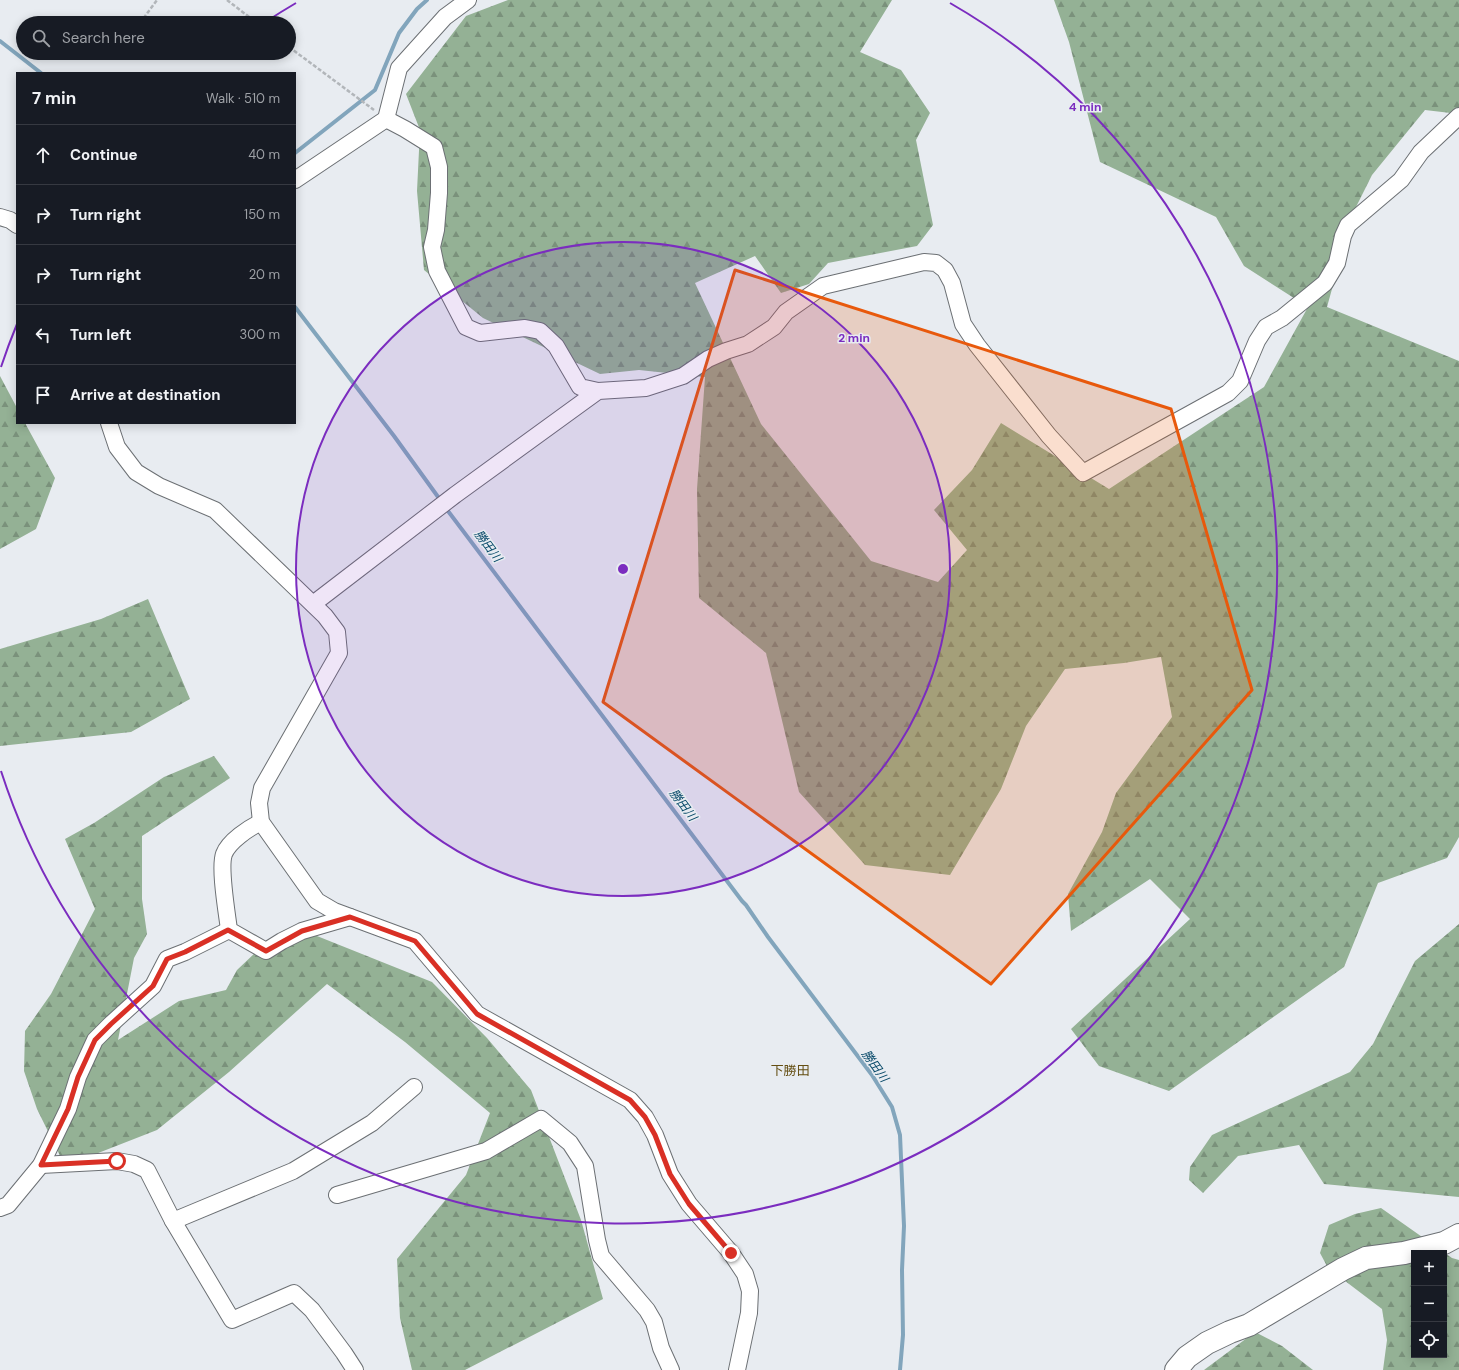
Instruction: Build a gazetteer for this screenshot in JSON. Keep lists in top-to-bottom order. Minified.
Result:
{"districts":["下勝田"],"water":["勝田川"],"page":{"search":"Search here","heading":["7 min","Walk · 510 m"],"list":[["Continue","40 m"],["Turn right","150 m"],["Turn right","20 m"],["Turn left","300 m"],"Arrive at destination"],"map_buttons":["+","−"]},"rings":["4 min","2 min"]}
